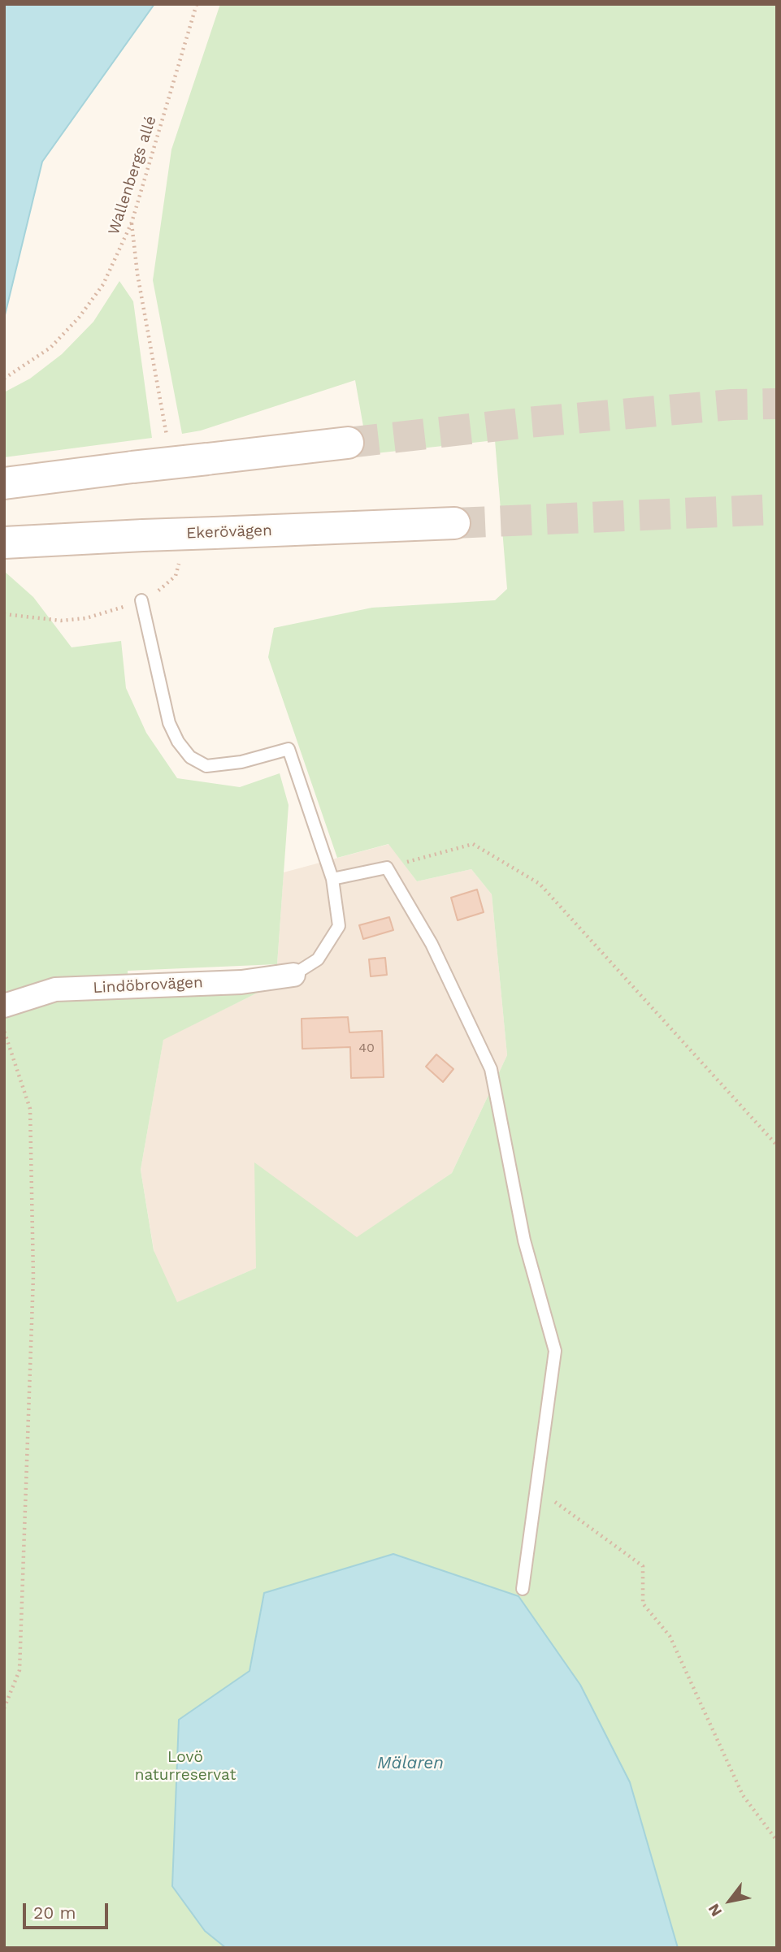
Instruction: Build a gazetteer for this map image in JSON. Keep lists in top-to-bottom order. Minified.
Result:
{"streets":{"main road":["Ekerövägen"],"street":["Lindöbrovägen"],"path":["Wallenbergs allé"]},"water":["Mälaren"],"parks":["Lovö naturreservat"],"house_numbers":["40"],"scale_bar":"20 m","north":"bottom left"}
